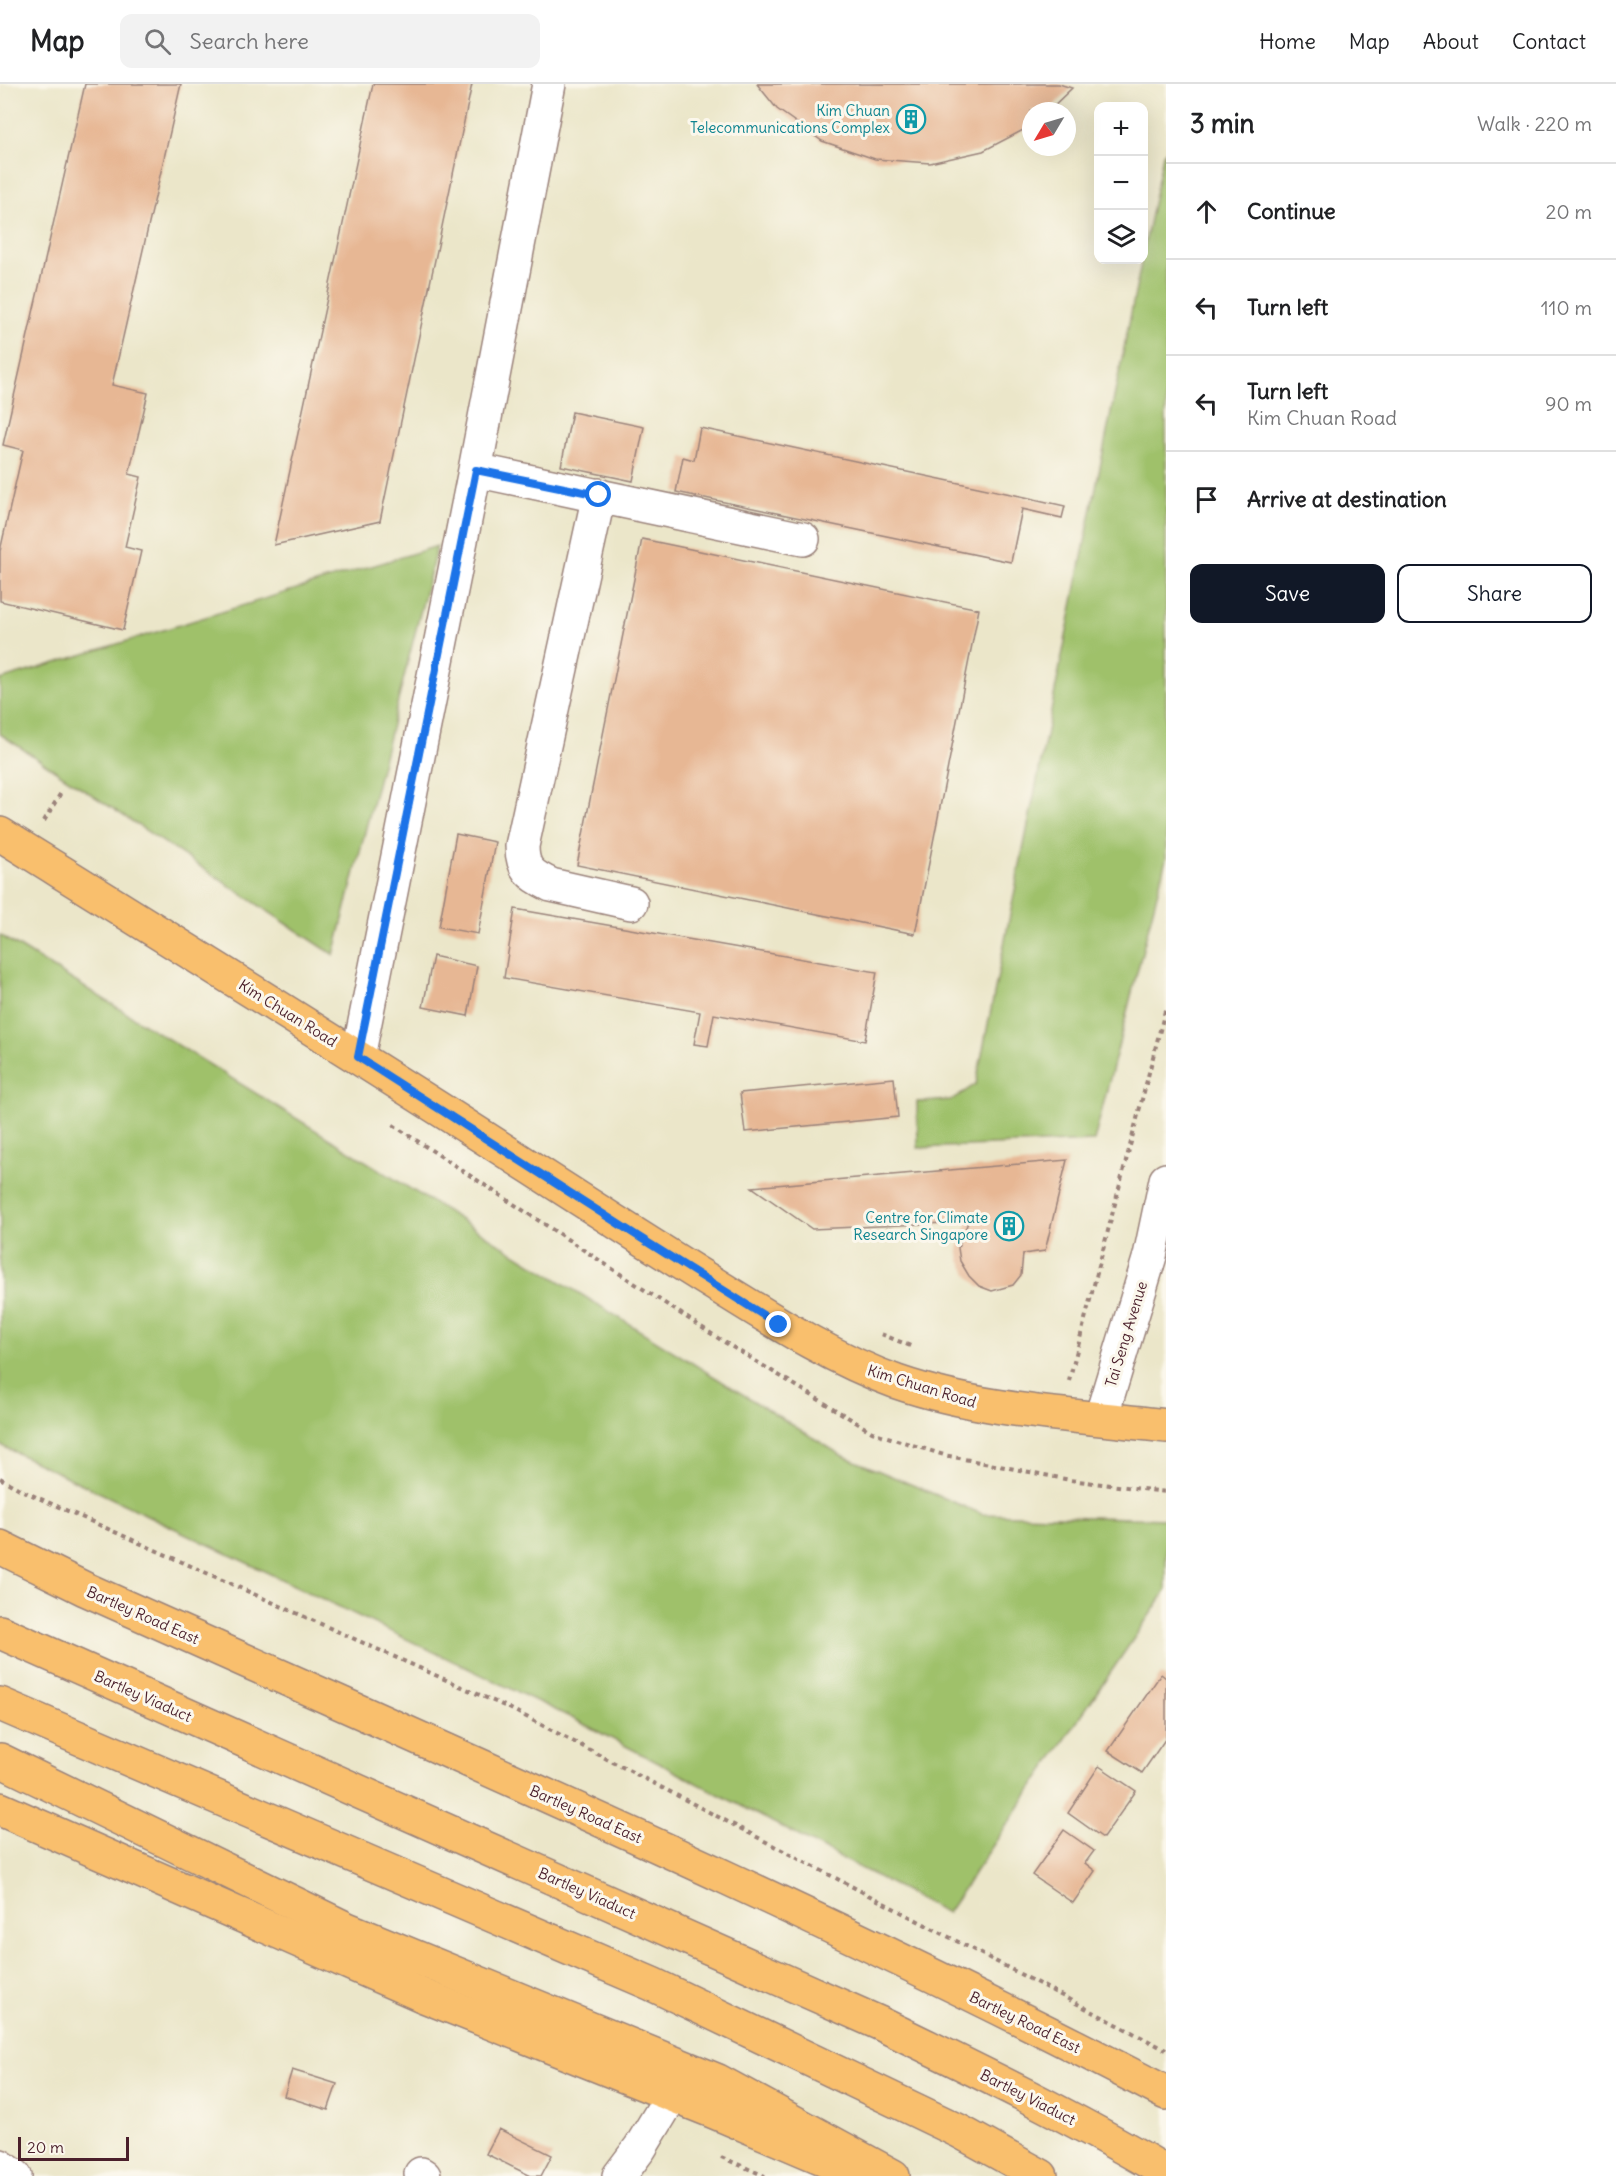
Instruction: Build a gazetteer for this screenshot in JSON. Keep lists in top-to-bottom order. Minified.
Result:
{"streets":{"main road":["Kim Chuan Road","Bartley Road East","Bartley Viaduct"],"street":["Tai Seng Avenue"]},"crossings":[["Kim Chuan Road","Tai Seng Avenue"]],"places":{"building":["Kim Chuan Telecommunications Complex","Centre for Climate Research Singapore"]},"scale_bar":"20 m","north":"bottom left","page":{"header":"Map","search":"Search here","nav":["Home","Map","About","Contact"],"heading":["3 min","Walk · 220 m"],"map_buttons":["+","−"],"list":[["Continue","20 m"],["Turn left","110 m"],["Turn left","Kim Chuan Road","90 m"],"Arrive at destination"],"buttons":["Save","Share"],"scale":"20 m"}}
